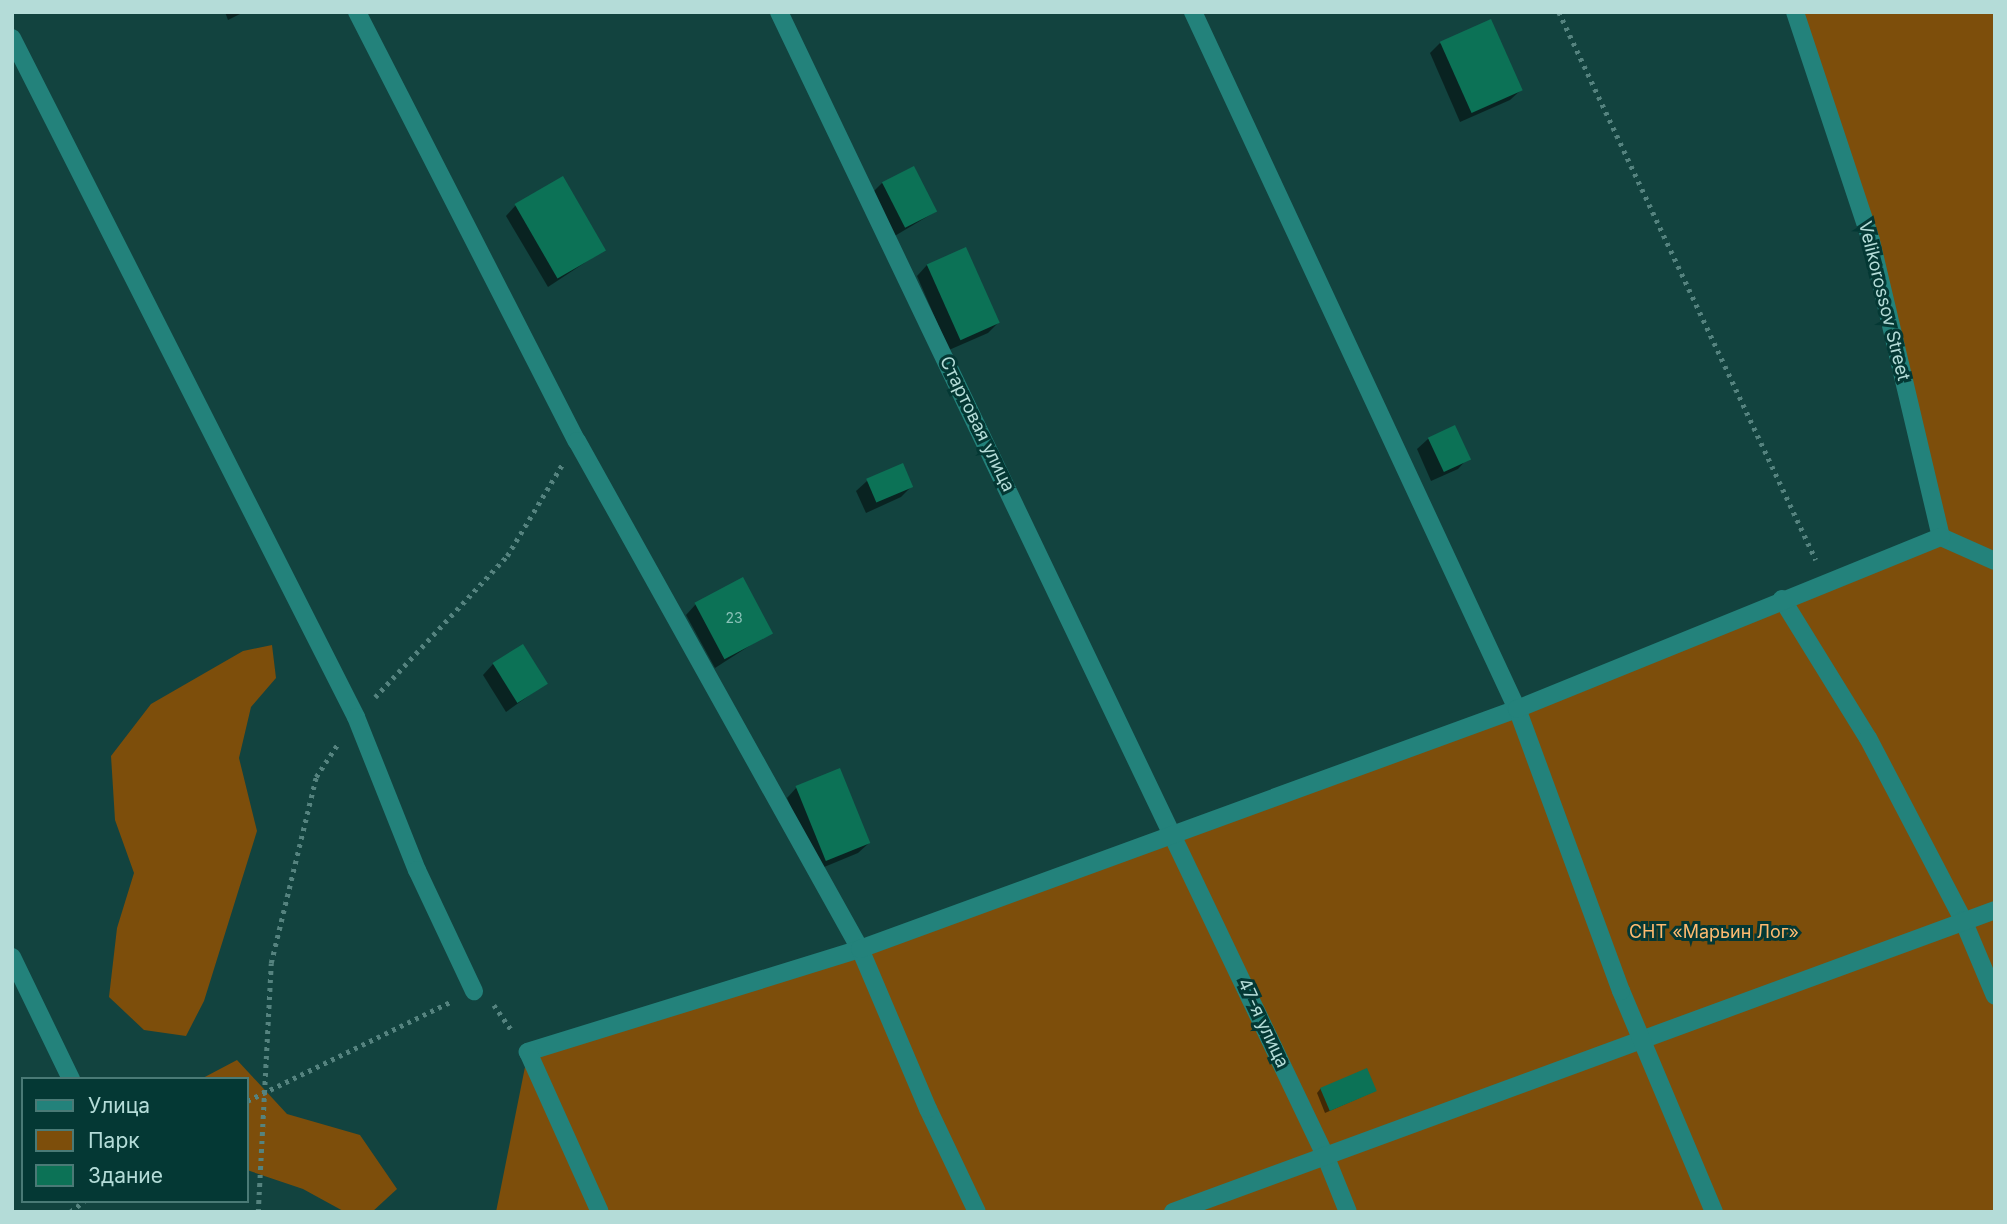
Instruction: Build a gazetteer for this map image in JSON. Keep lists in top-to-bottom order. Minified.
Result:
{"streets":{"street":["Velikorossov Street","Стартовая улица","47-я улица"]},"crossings":[["Стартовая улица","47-я улица"]],"parks":["СНТ «Марьин Лог»"],"house_numbers":["23"],"legend":["Улица","Парк","Здание"]}
